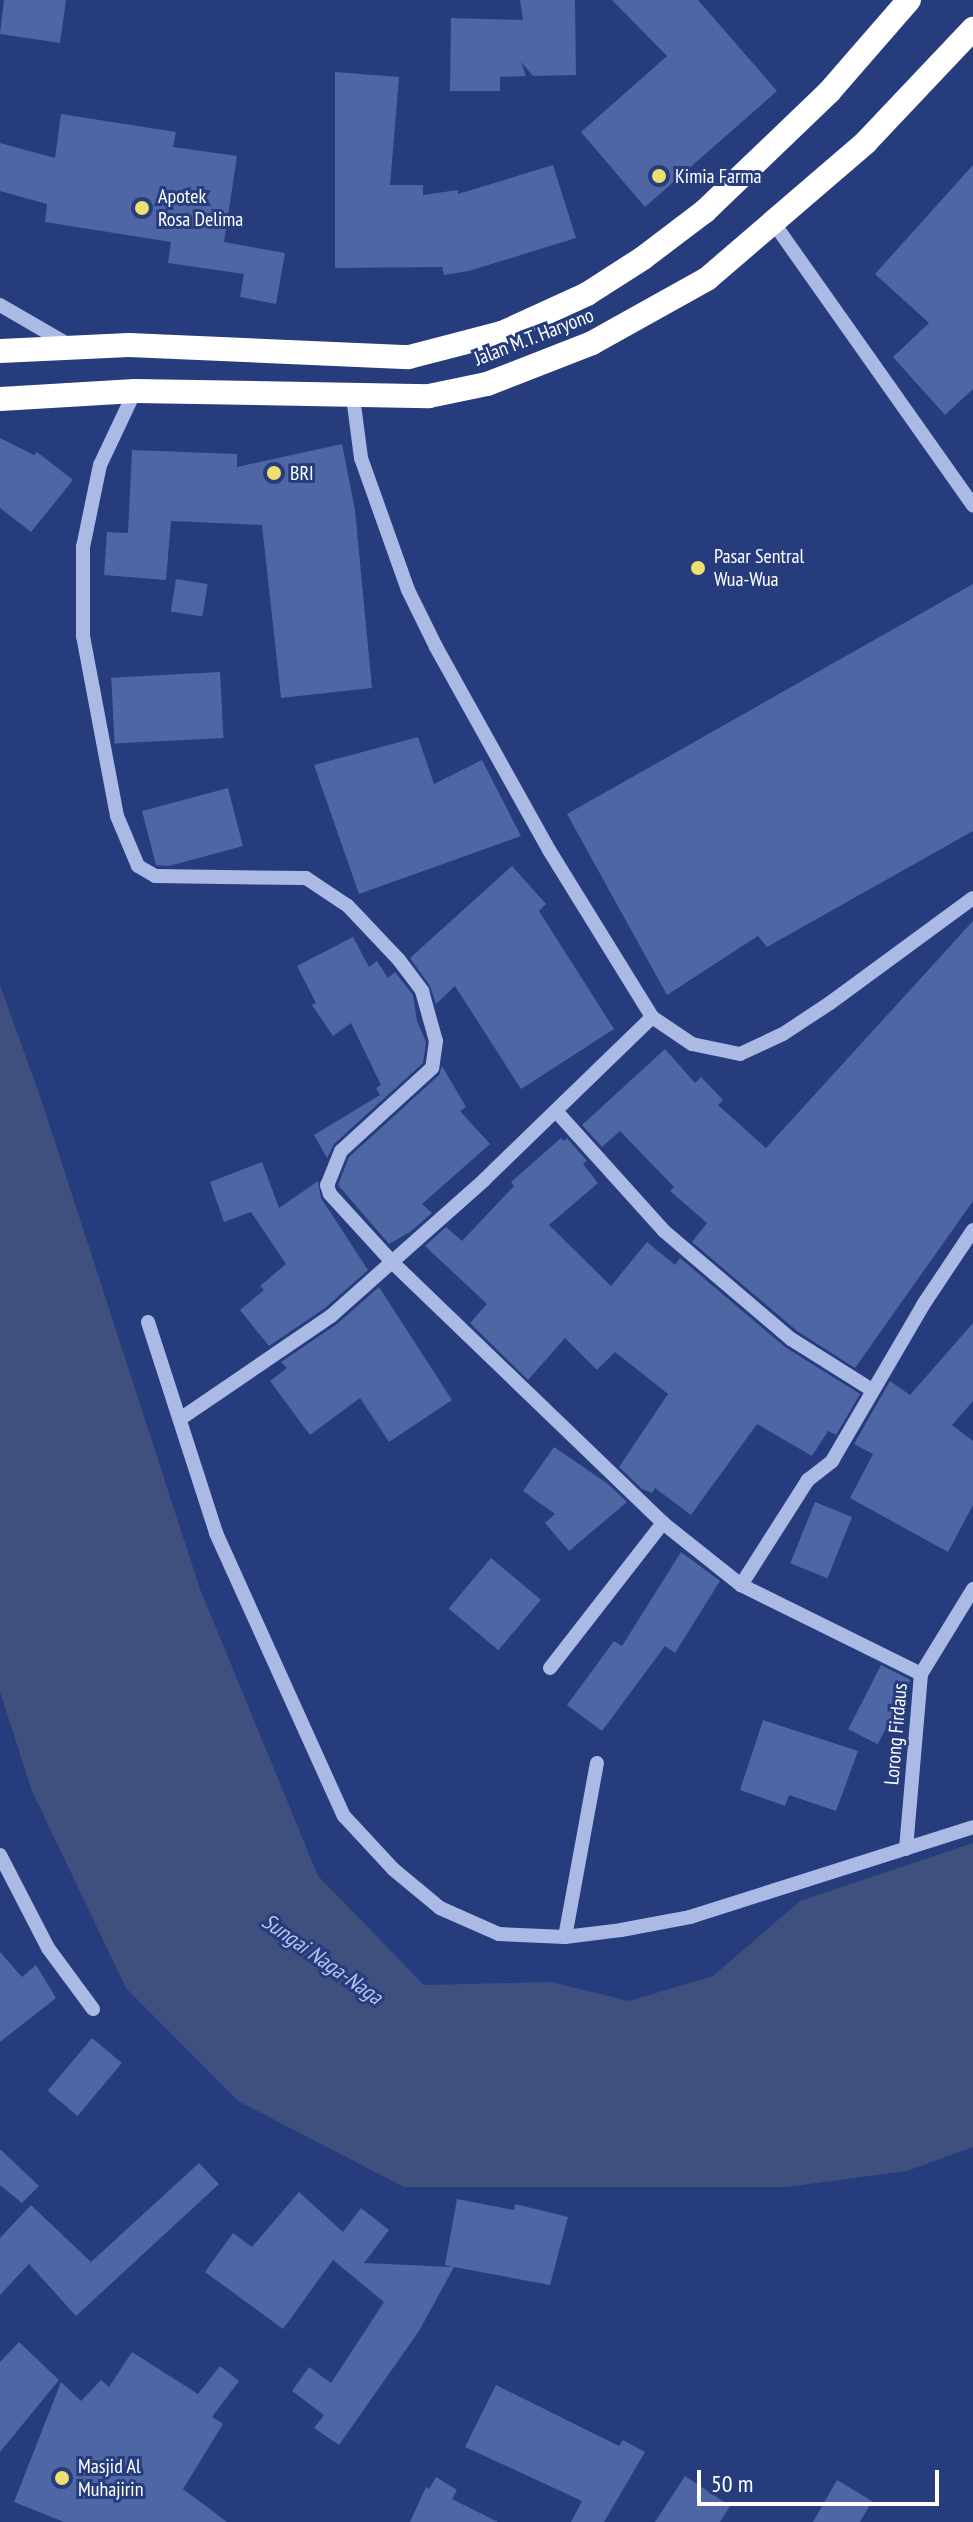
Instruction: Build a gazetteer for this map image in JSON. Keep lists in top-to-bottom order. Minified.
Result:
{"streets":{"highway":["Jalan M.T. Haryono"],"street":["Lorong Firdaus"]},"water":["Sungai Naga-Naga"],"places":["Kimia Farma","Apotek Rosa Delima","BRI","Pasar Sentral Wua-Wua","Masjid Al Muhajirin"],"scale_bar":"50 m"}
